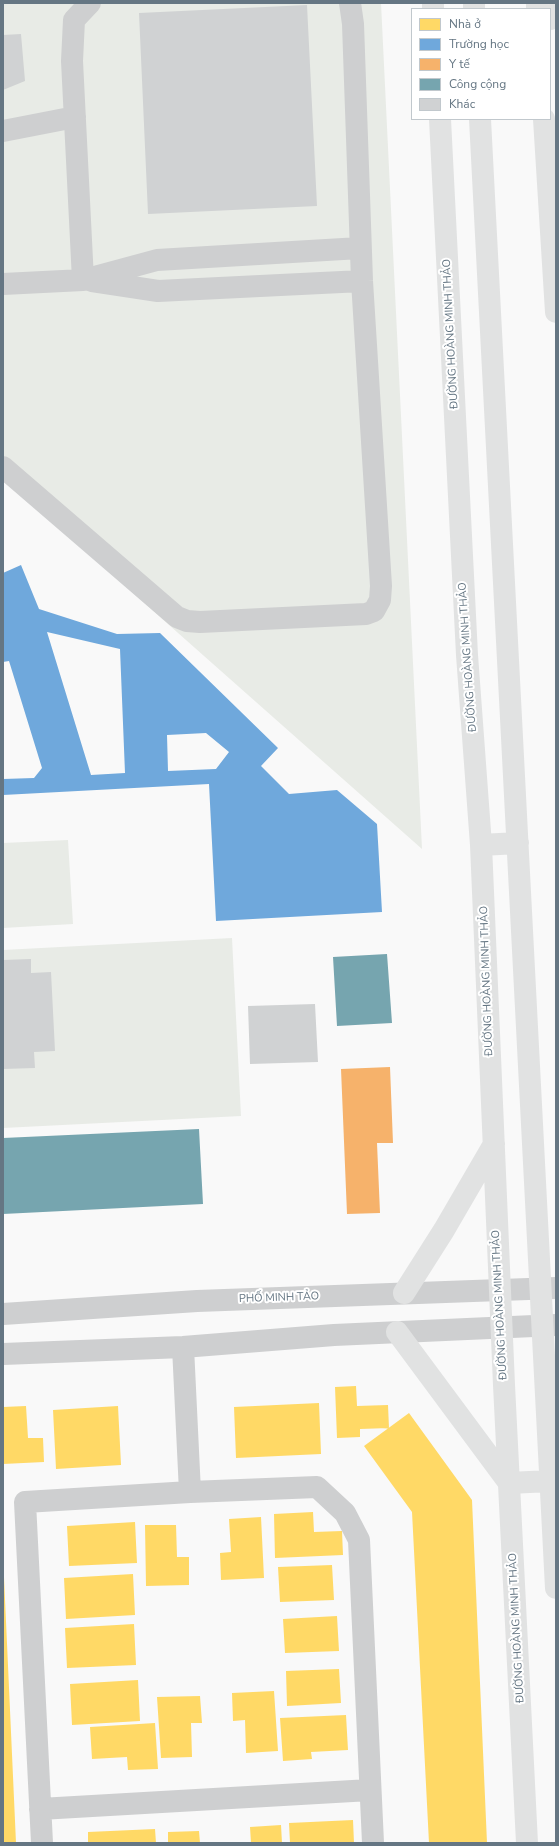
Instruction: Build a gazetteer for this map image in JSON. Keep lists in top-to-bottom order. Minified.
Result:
{"streets":{"main road":["ĐƯỜNG HOÀNG MINH THẢO"],"street":["PHỐ MINH TẢO"]},"legend":["Nhà ở","Trường học","Y tế","Công cộng","Khác"]}
